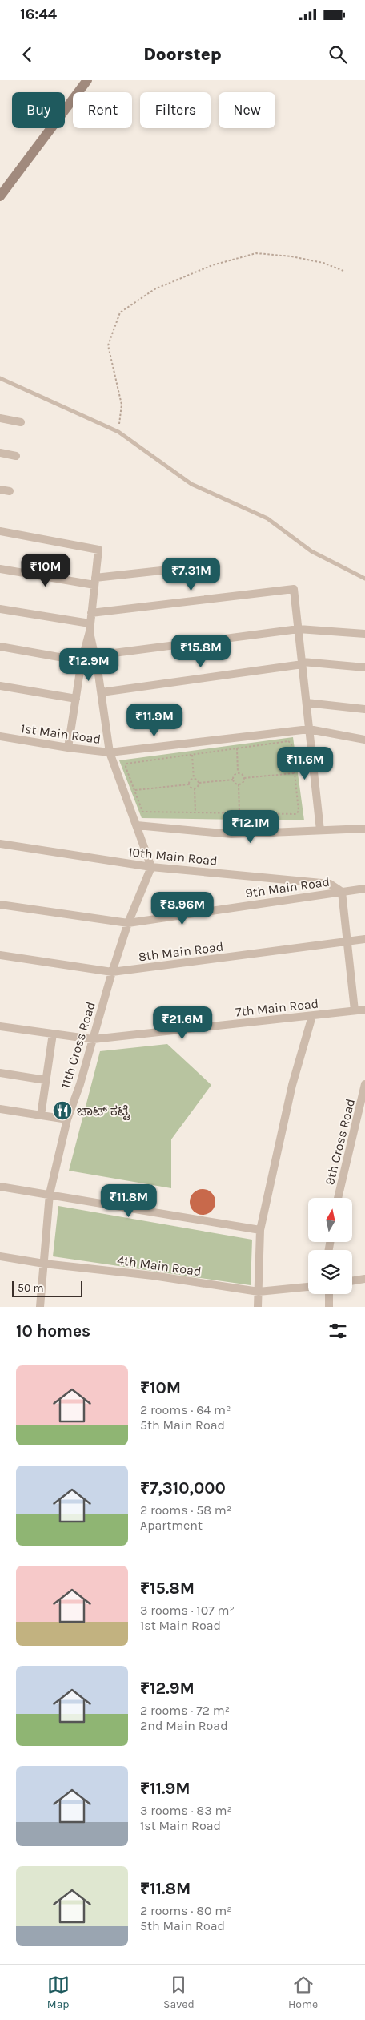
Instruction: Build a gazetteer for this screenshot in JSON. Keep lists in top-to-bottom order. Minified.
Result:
{"streets":{"street":["1st Main Road","10th Main Road","9th Main Road","8th Main Road","7th Main Road","11th Cross Road","9th Cross Road","4th Main Road"]},"crossings":[["10th Main Road","9th Main Road"],["10th Main Road","11th Cross Road"],["9th Main Road","11th Cross Road"],["8th Main Road","11th Cross Road"],["7th Main Road","11th Cross Road"],["11th Cross Road","4th Main Road"]],"places":{"restaurant":["ಚಾಟ್ ಕಟ್ಟೆ"]},"scale_bar":"50 m","north":"top","page":{"status":"16:44","header":"Doorstep","chip":["Buy","Rent","Filters","New"],"price":["₹10M","₹7.31M","₹15.8M","₹12.9M","₹11.9M","₹11.6M","₹12.1M","₹8.96M","₹21.6M","₹11.8M"],"scale":"50 m","heading":"10 homes","list":[{"name":"₹10M","note":"2 rooms · 64 m² · 5th Main Road"},{"name":"₹7,310,000","note":"2 rooms · 58 m² · Apartment"},{"name":"₹15.8M","note":"3 rooms · 107 m² · 1st Main Road"},{"name":"₹12.9M","note":"2 rooms · 72 m² · 2nd Main Road"},{"name":"₹11.9M","note":"3 rooms · 83 m² · 1st Main Road"},{"name":"₹11.8M","note":"2 rooms · 80 m² · 5th Main Road"}],"tabs":["Map","Saved","Home"]}}
